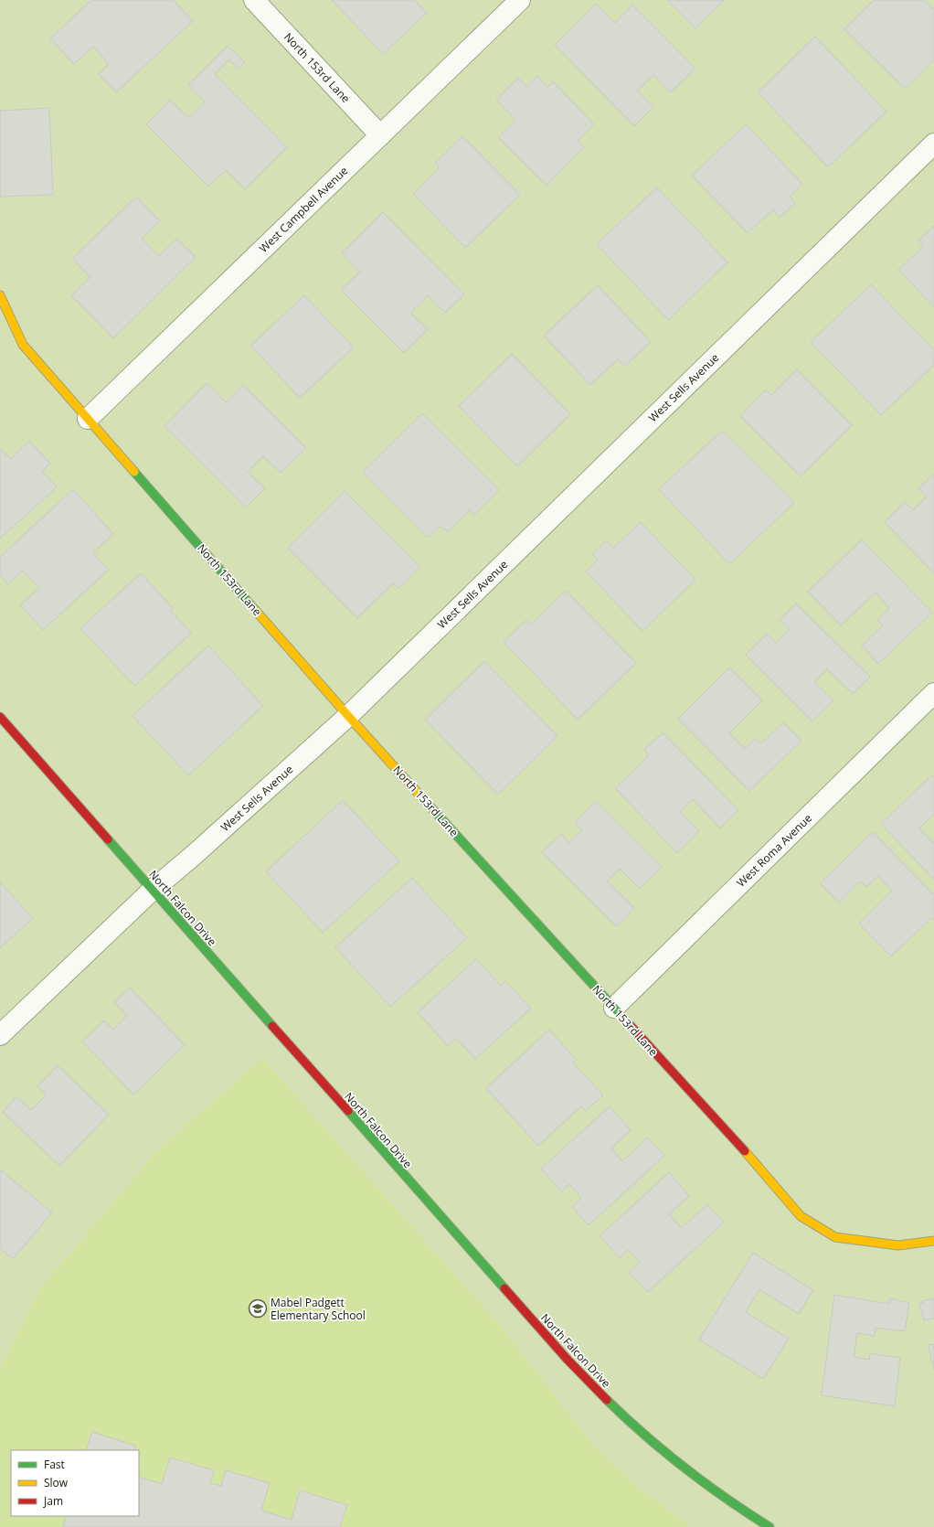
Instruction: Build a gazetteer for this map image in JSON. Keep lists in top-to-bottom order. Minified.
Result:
{"streets":{"street":["North 153rd Lane","West Campbell Avenue","West Sells Avenue","West Roma Avenue","North Falcon Drive"]},"crossings":[["North 153rd Lane","West Campbell Avenue"],["North 153rd Lane","West Sells Avenue"],["North 153rd Lane","West Roma Avenue"],["West Sells Avenue","North Falcon Drive"]],"places":{"school or university":["Mabel Padgett Elementary School"]},"legend":["Fast","Slow","Jam"]}
